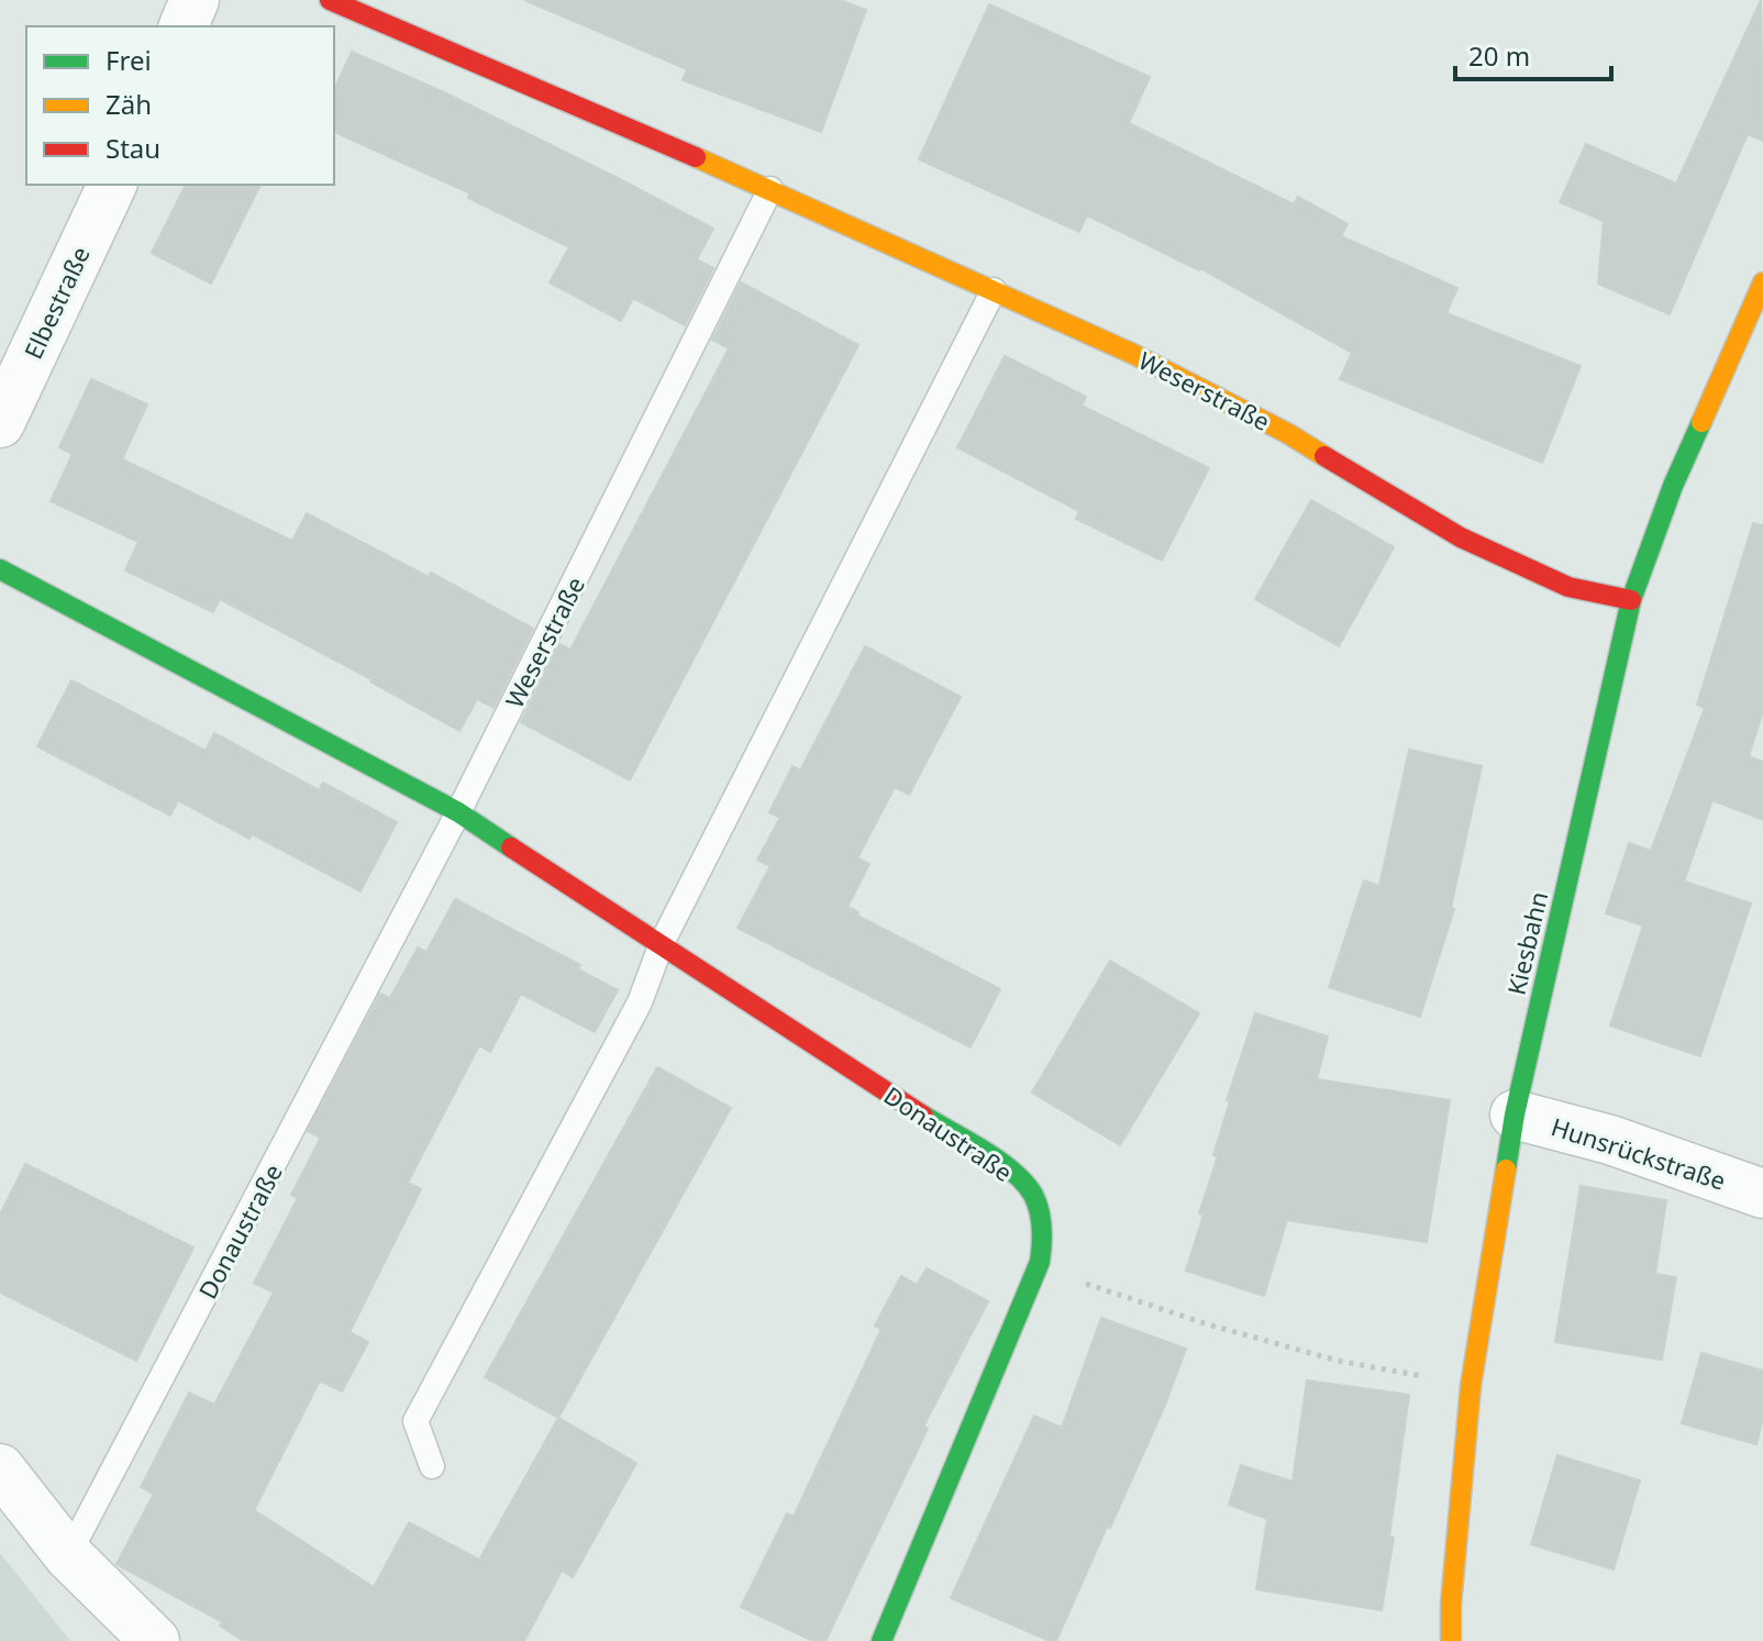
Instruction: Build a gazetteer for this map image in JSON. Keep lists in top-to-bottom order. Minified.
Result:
{"streets":{"street":["Elbestraße","Weserstraße","Kiesbahn","Donaustraße","Hunsrückstraße"]},"crossings":[["Weserstraße","Kiesbahn"],["Weserstraße","Donaustraße"],["Kiesbahn","Hunsrückstraße"]],"legend":["Frei","Zäh","Stau"],"scale_bar":"20 m"}
